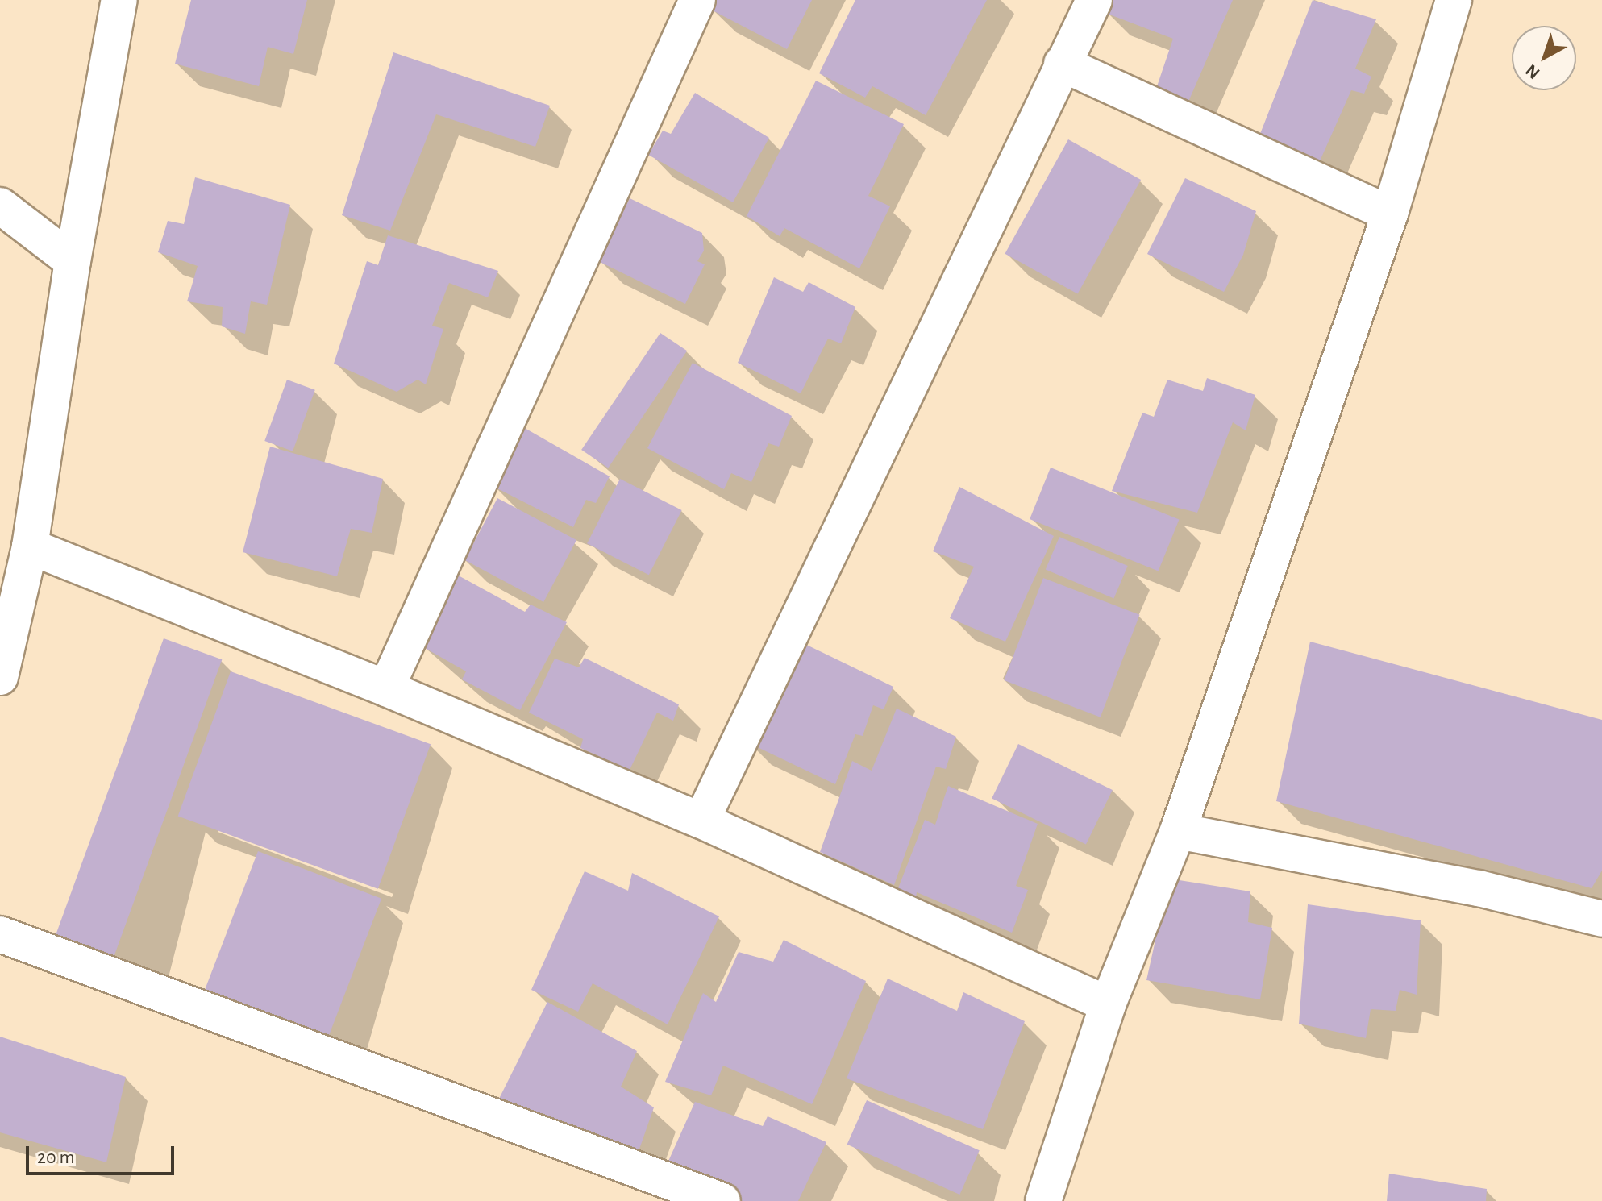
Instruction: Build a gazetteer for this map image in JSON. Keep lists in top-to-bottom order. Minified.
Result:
{"scale_bar":"20 m","north":"bottom left"}
